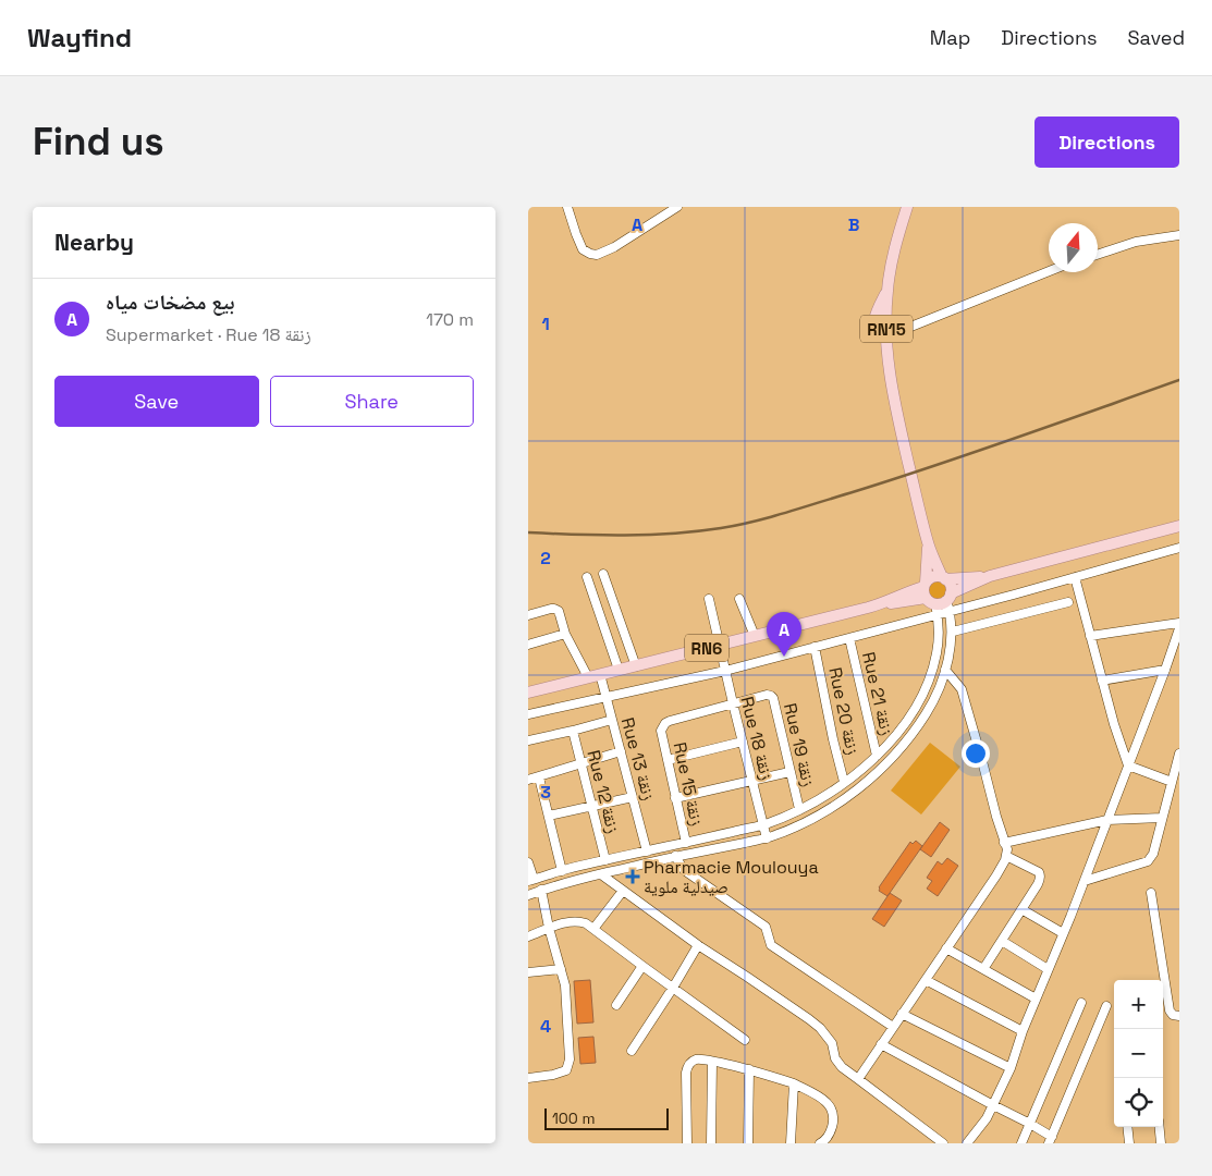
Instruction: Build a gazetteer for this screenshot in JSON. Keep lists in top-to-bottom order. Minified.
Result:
{"streets":{"main road":["RN15","RN6"],"street":["Rue 21 زنقة","Rue 20 زنقة","Rue 18 زنقة","Rue 19 زنقة","Rue 13 زنقة","Rue 15 زنقة","Rue 12 زنقة"]},"crossings":[["RN15","RN6"],["RN6","Rue 18 زنقة"],["RN6","Rue 13 زنقة"],["Rue 18 زنقة","Rue 19 زنقة"],["Rue 18 زنقة","Rue 15 زنقة"],["Rue 19 زنقة","Rue 15 زنقة"]],"places":{"health":["Pharmacie Moulouya صيدلية ملوية"]},"scale_bar":"100 m","north":"top","page":{"header":"Wayfind","nav":["Map","Directions","Saved"],"buttons":["Directions",["Save","Share"]],"title":"Find us","heading":"Nearby","list":[{"mark":"A","name":"بيع مضخات مياه","note":"Supermarket · Rue 18 زنقة","value":"170 m"}],"pins":"A","map_buttons":["+","−"],"scale":"100 m"},"grid":{"columns":["A","B"],"rows":["1","2","3","4"]}}
